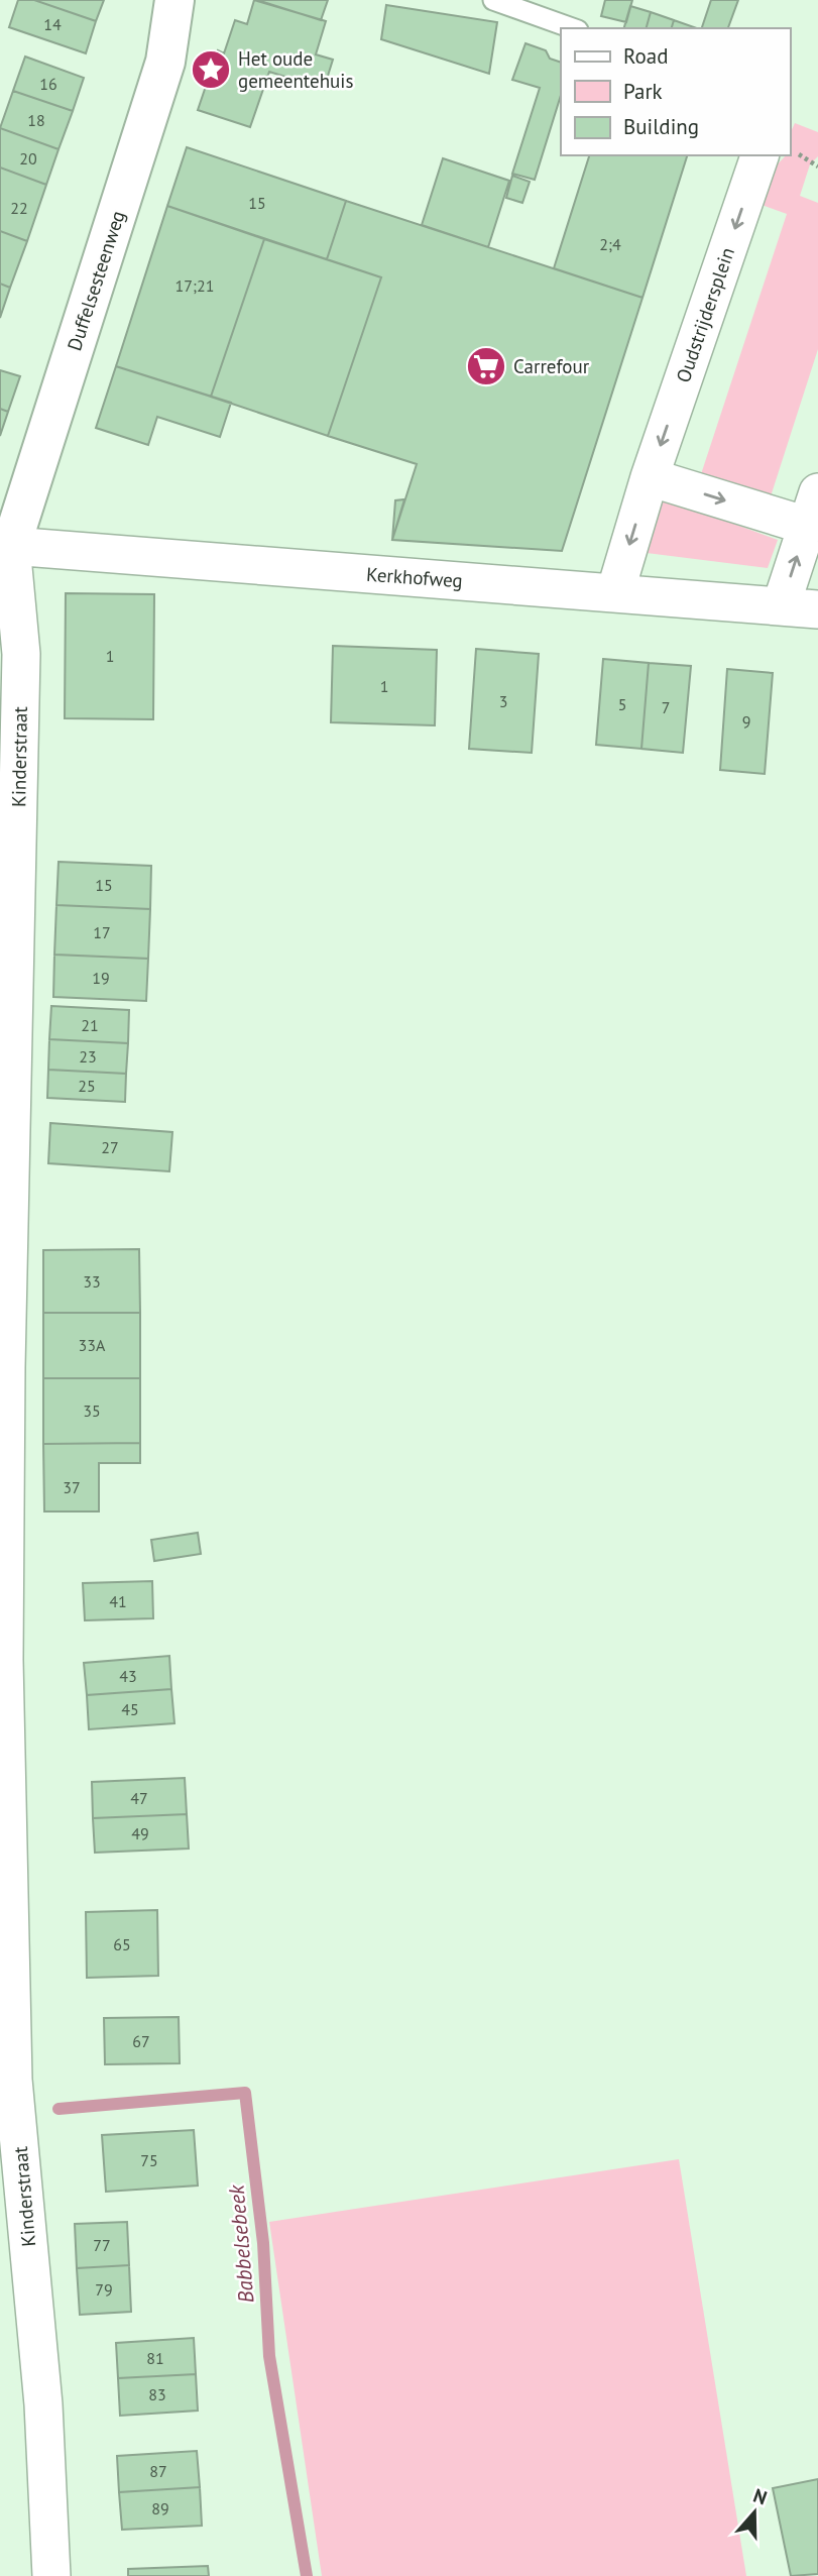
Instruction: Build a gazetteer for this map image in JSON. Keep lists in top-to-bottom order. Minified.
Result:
{"streets":{"street":["Duffelsesteenweg","Oudstrijdersplein","Kerkhofweg","Kinderstraat"]},"crossings":[["Duffelsesteenweg","Kerkhofweg"],["Duffelsesteenweg","Kinderstraat"],["Oudstrijdersplein","Kerkhofweg"],["Kerkhofweg","Kinderstraat"]],"one_way":["Oudstrijdersplein"],"water":["Babbelsebeek"],"places":{"place":["Het oude gemeentehuis"],"supermarket":["Carrefour"]},"house_numbers":["14","16","18","20","15","22","2;4","17;21","1","1","3","5","7","9","15","17","19","21","23","25","27","33","33A","35","37","41","43","45","47","49","65","67","75","77","79","81","83","87","89"],"legend":["Road","Park","Building"],"north":"top"}
